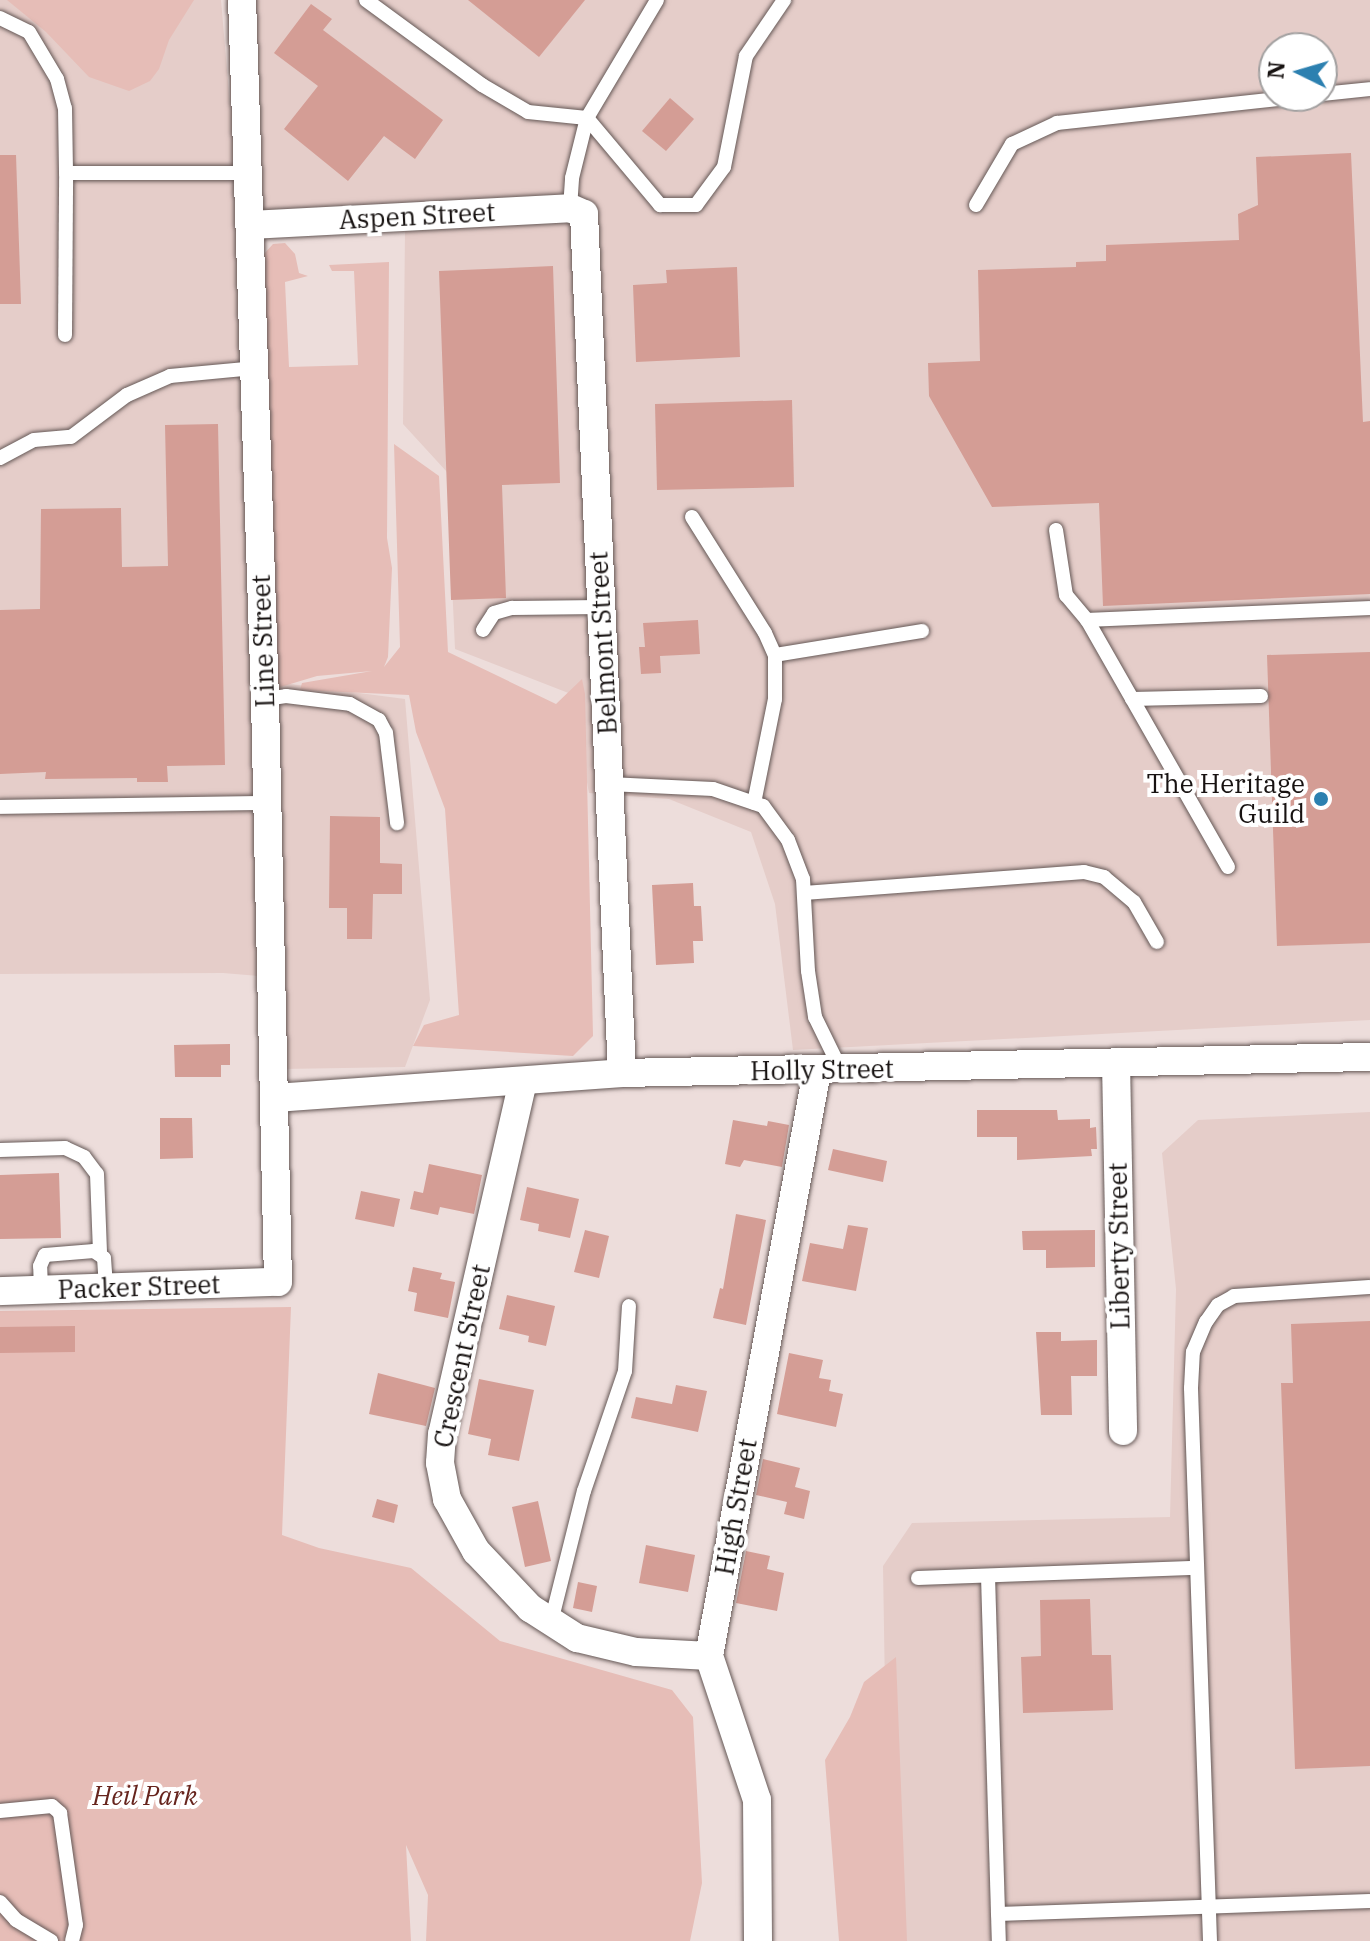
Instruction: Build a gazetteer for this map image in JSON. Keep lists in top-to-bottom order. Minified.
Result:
{"streets":{"street":["Aspen Street","Line Street","Belmont Street","Holly Street","Liberty Street","Packer Street","Crescent Street","High Street"]},"crossings":[["Aspen Street","Line Street"],["Aspen Street","Belmont Street"],["Line Street","Holly Street"],["Line Street","Packer Street"],["Belmont Street","Holly Street"],["Holly Street","Liberty Street"],["Holly Street","Crescent Street"],["Holly Street","High Street"],["Crescent Street","High Street"]],"parks":["Heil Park"],"places":["The Heritage Guild"],"north":"left"}
